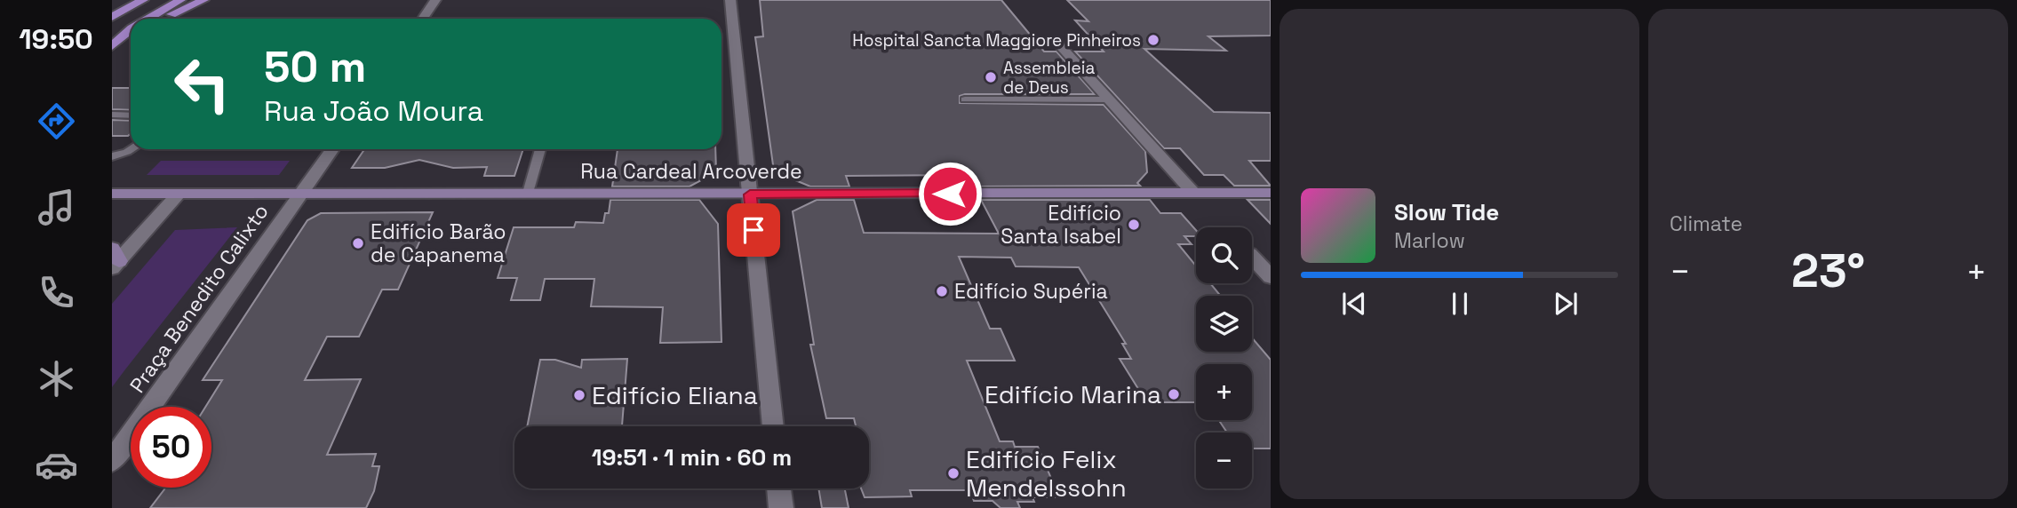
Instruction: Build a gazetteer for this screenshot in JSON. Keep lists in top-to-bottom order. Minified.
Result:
{"streets":{"main road":["Rua Cardeal Arcoverde"],"street":["Praça Benedito Calixto"]},"crossings":[["Rua Cardeal Arcoverde","Praça Benedito Calixto"]],"places":["Hospital Sancta Maggiore Pinheiros","Assembleia de Deus","Edifício Santa Isabel","Edifício Barão de Capanema","Edifício Supéria","Edifício Marina","Edifício Eliana","Edifício Felix Mendelssohn"],"page":{"tabs":"19:50","tile":"Climate","turn":["50 m","Rua João Moura"],"song":["Slow Tide","Marlow"],"map_buttons":["+","−"],"heat":["−","23°","+"],"limit":"50","trip":"19:51 · 1 min · 60 m"}}
